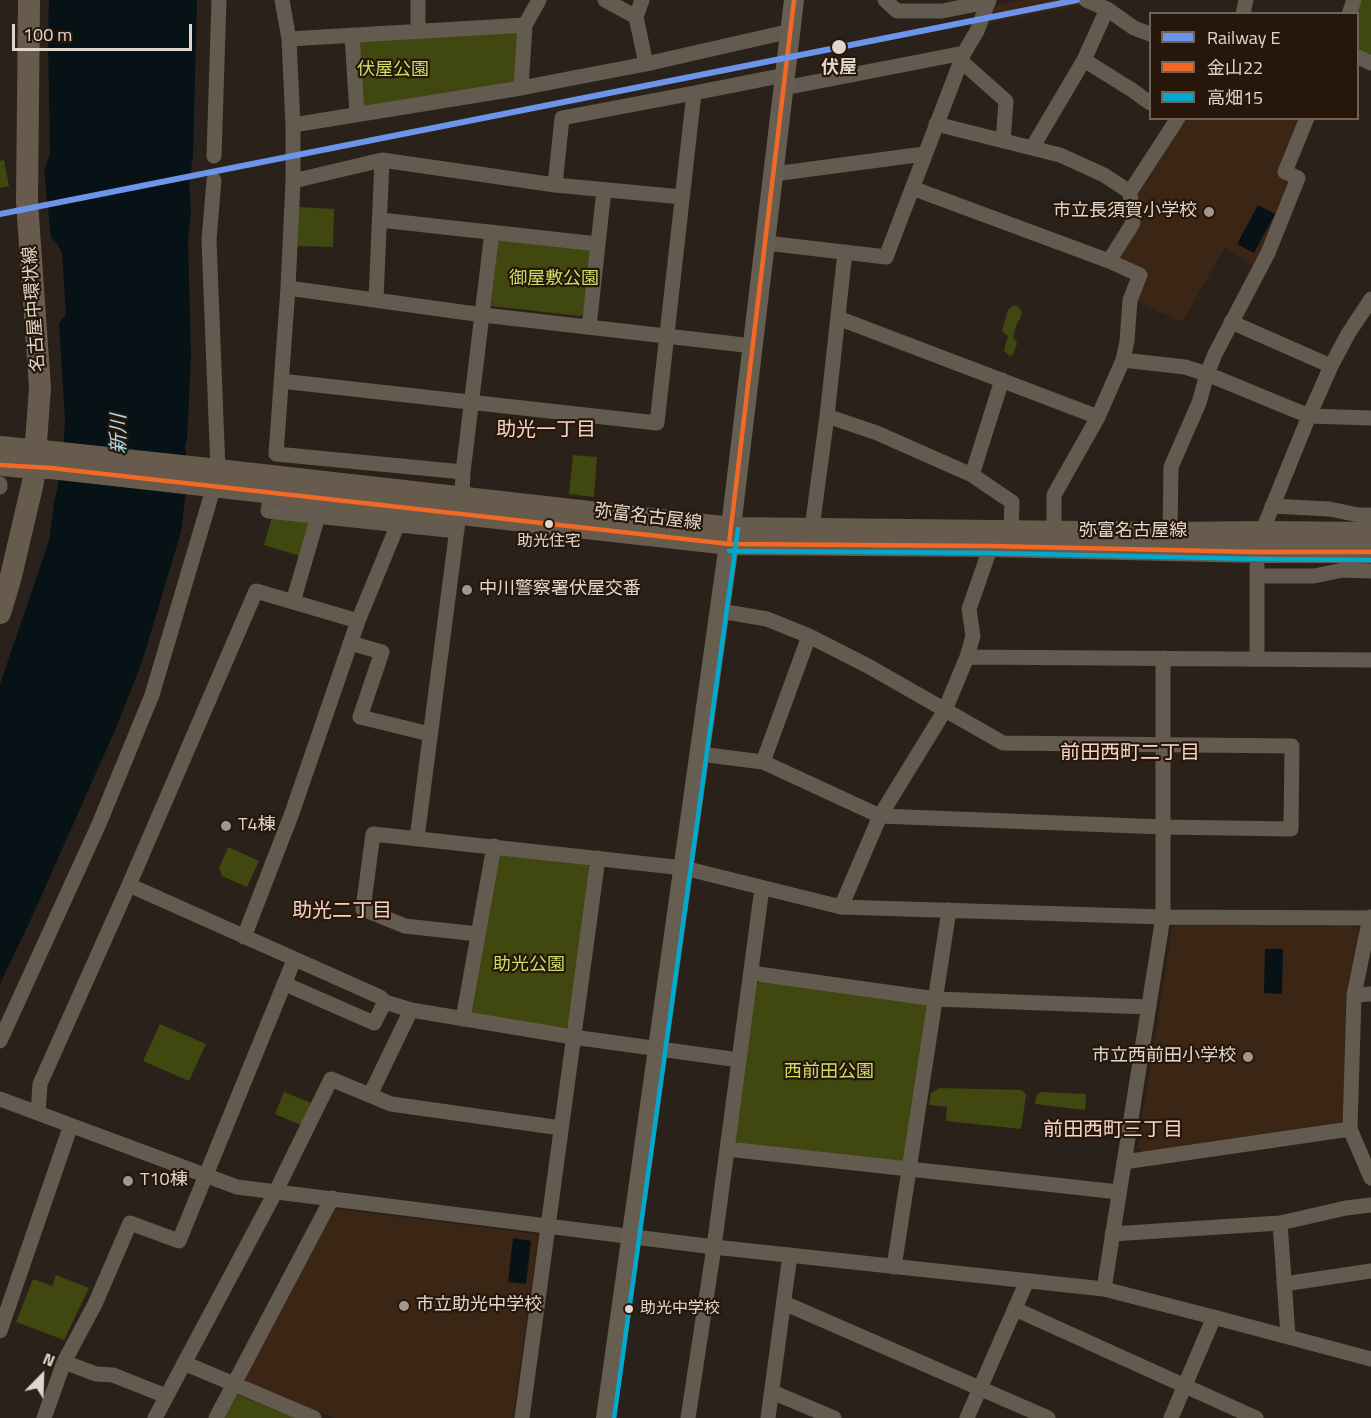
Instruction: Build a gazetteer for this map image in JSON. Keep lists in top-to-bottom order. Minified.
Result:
{"streets":{"main road":["名古屋中環状線","弥富名古屋線"]},"crossings":[["名古屋中環状線","弥富名古屋線"]],"districts":["助光一丁目","前田西町二丁目","助光二丁目","前田西町三丁目"],"water":["新川"],"parks":["伏屋公園","御屋敷公園","助光公園","西前田公園"],"places":["伏屋","市立長須賀小学校","助光住宅","中川警察署伏屋交番","T4棟","市立西前田小学校","T10棟","市立助光中学校","助光中学校"],"lines":["rail line E","transit line 金山22","transit line 高畑15"],"legend":["Railway E","金山22","高畑15"],"scale_bar":"100 m","north":"top right"}
